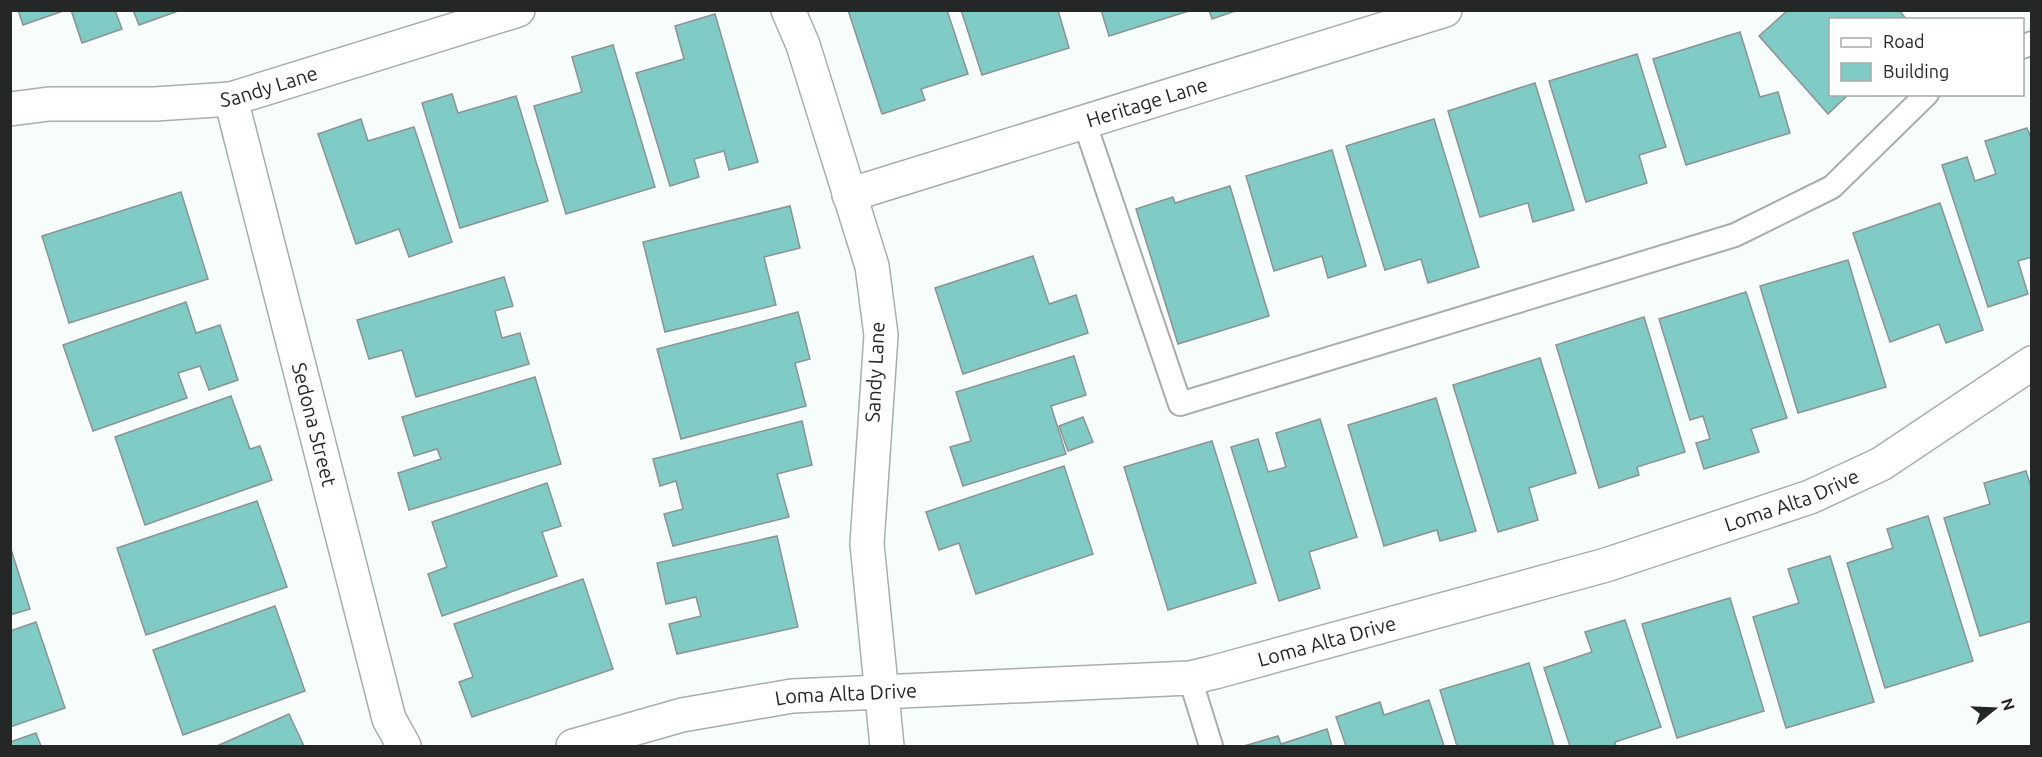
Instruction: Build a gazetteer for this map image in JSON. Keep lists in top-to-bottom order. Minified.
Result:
{"streets":{"street":["Sandy Lane","Heritage Lane","Sedona Street","Loma Alta Drive"]},"crossings":[["Sandy Lane","Heritage Lane"],["Sandy Lane","Sedona Street"],["Sandy Lane","Loma Alta Drive"]],"legend":["Road","Building"],"north":"right"}
